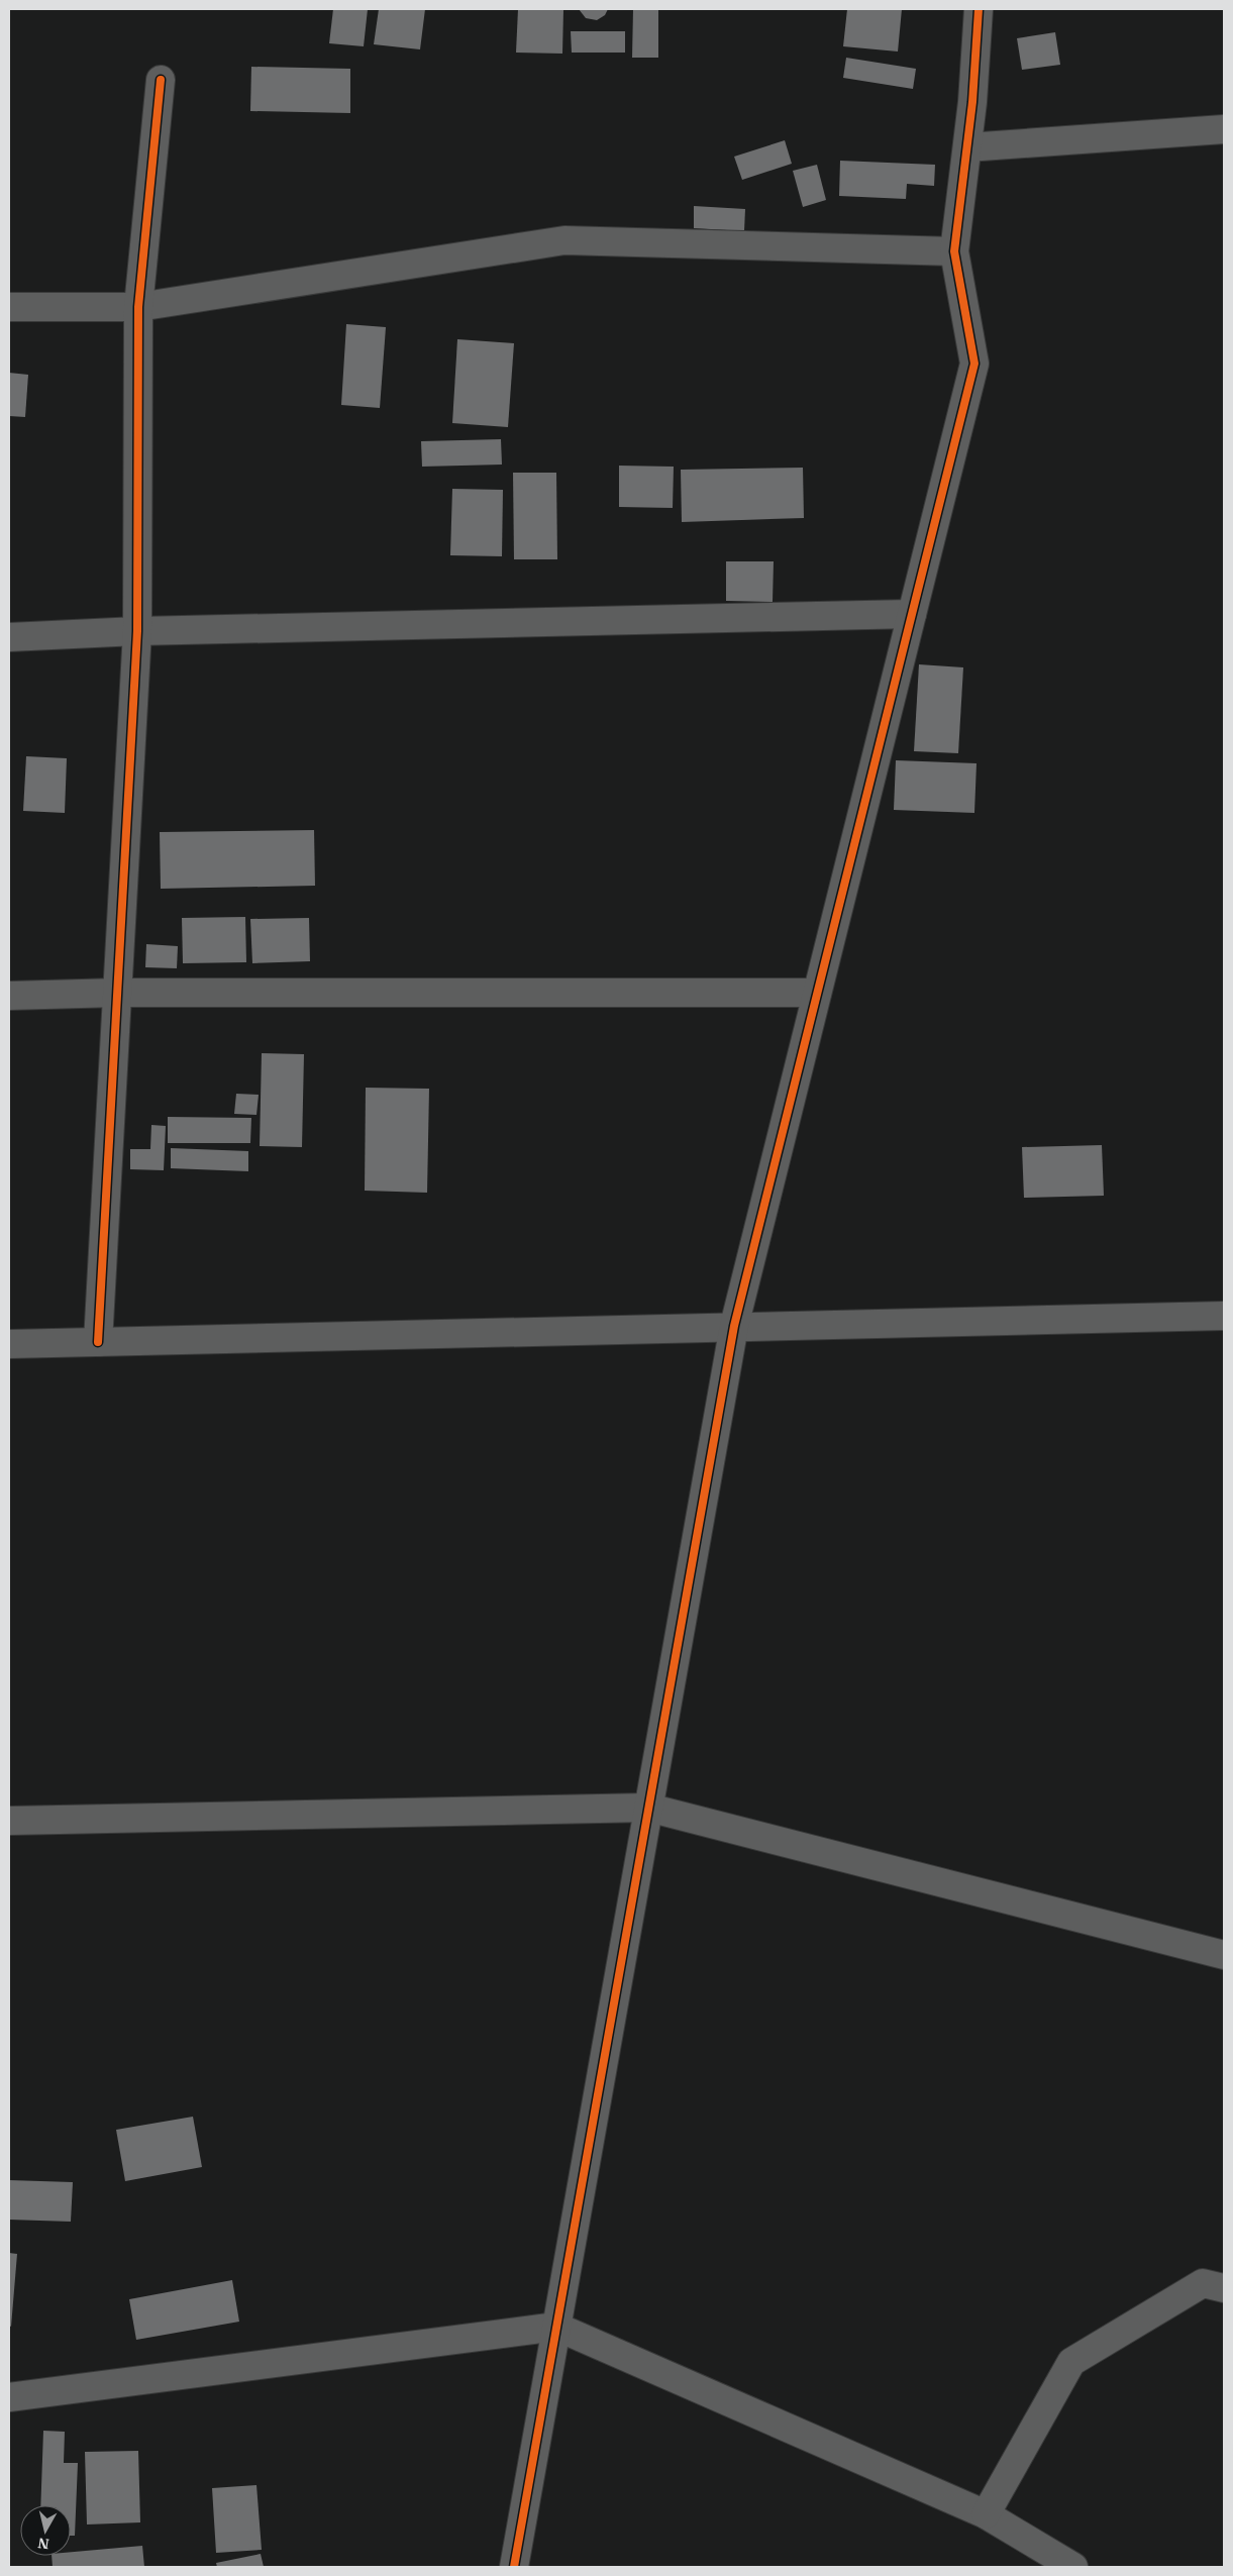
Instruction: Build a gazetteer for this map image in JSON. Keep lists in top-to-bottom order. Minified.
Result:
{"north":"bottom"}
